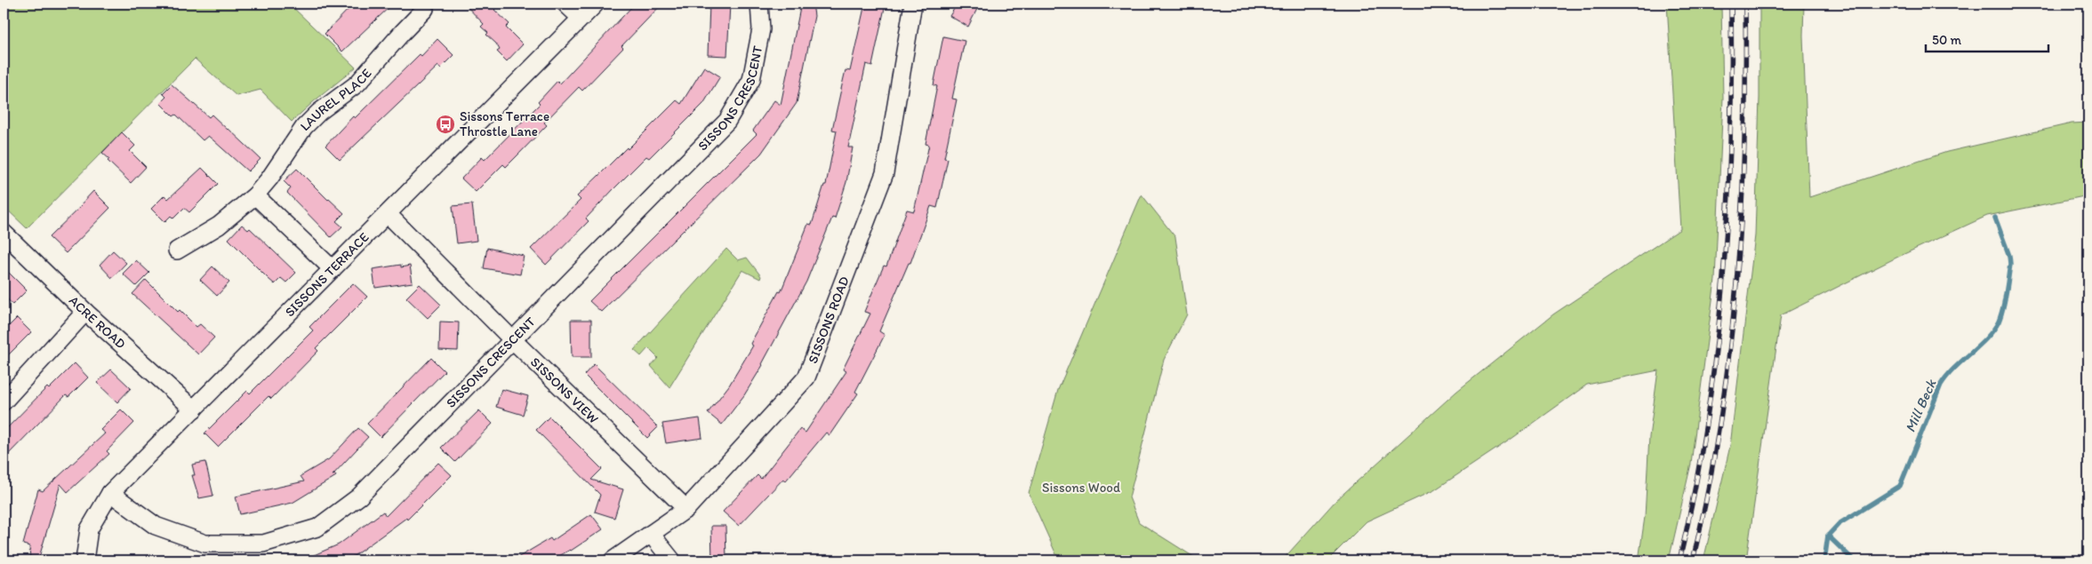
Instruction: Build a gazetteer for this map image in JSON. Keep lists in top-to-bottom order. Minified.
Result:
{"streets":{"street":["SISSONS CRESCENT","LAUREL PLACE","SISSONS TERRACE","SISSONS ROAD","ACRE ROAD","SISSONS VIEW"]},"crossings":[["SISSONS CRESCENT","SISSONS TERRACE"],["SISSONS CRESCENT","SISSONS VIEW"],["SISSONS TERRACE","ACRE ROAD"],["SISSONS TERRACE","SISSONS VIEW"],["SISSONS ROAD","SISSONS VIEW"]],"water":["Mill Beck"],"parks":["Sissons Wood"],"places":{"bus stop":["Sissons Terrace Throstle Lane"]},"scale_bar":"50 m"}
